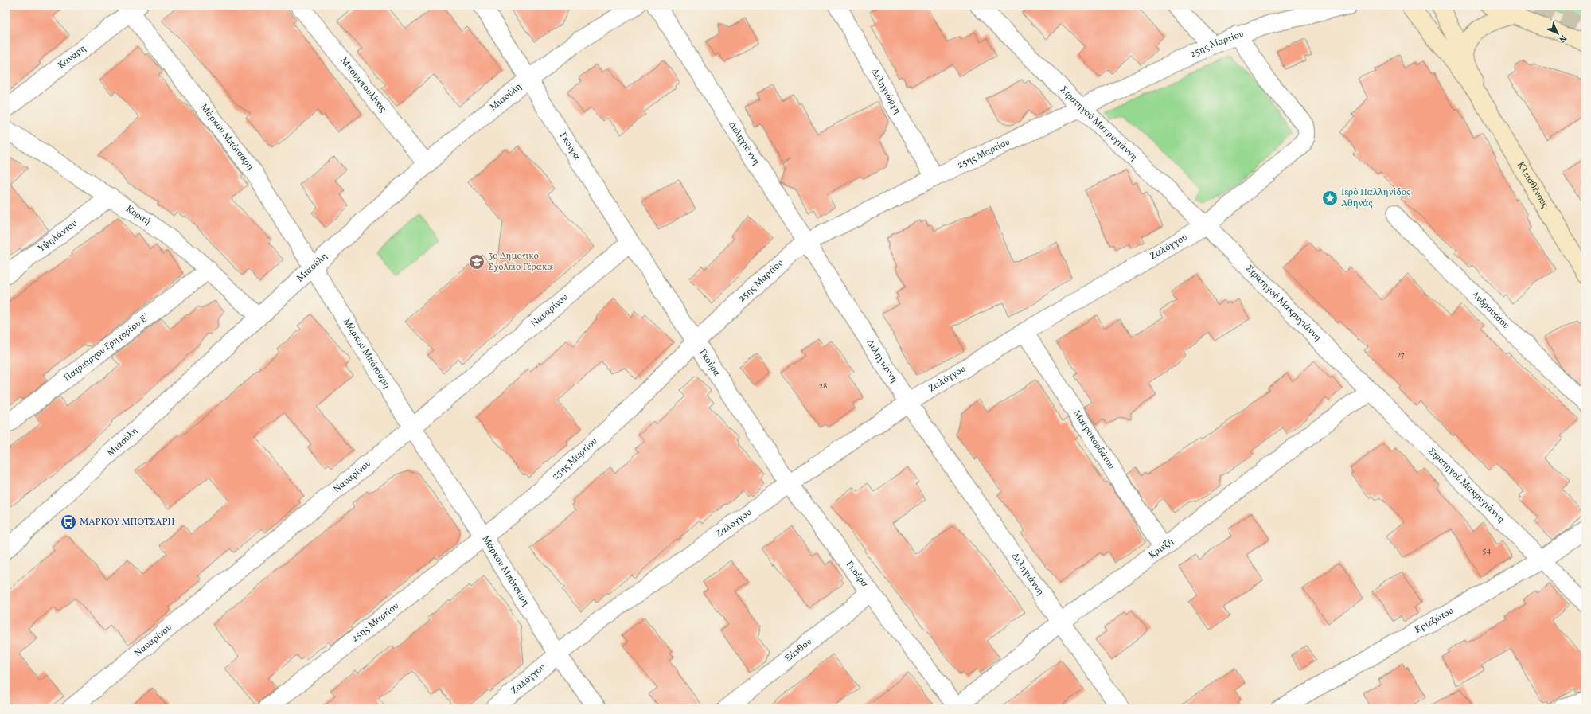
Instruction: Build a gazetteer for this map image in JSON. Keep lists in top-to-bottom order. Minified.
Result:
{"streets":{"main road":["Κλεισθένους"],"street":["25ης Μαρτίου","Κανάρη","Μπουμπουλίνας","Δεληγιώργη","Μιαούλη","Στρατηγού Μακρυγιάννη","Μάρκου Μπότσαρη","Δεληγιάννη","Γκούρα","Κοραή","Υψηλάντου","Ζαλόγγου","Ναυαρίνου","Ανδρούτσου","Πατριάρχου Γρηγορίου Ε΄","Μαυροκορδάτου","Κριεζή","Κριεζώτου","Ξάνθου"]},"crossings":[["25ης Μαρτίου","Δεληγιώργη"],["25ης Μαρτίου","Στρατηγού Μακρυγιάννη"],["25ης Μαρτίου","Μάρκου Μπότσαρη"],["25ης Μαρτίου","Δεληγιάννη"],["25ης Μαρτίου","Γκούρα"],["25ης Μαρτίου","Ζαλόγγου"],["Κανάρη","Μάρκου Μπότσαρη"],["Μπουμπουλίνας","Μιαούλη"],["Μιαούλη","Μάρκου Μπότσαρη"],["Μιαούλη","Γκούρα"],["Μιαούλη","Κοραή"],["Στρατηγού Μακρυγιάννη","Ζαλόγγου"],["Στρατηγού Μακρυγιάννη","Κριεζή"],["Στρατηγού Μακρυγιάννη","Κριεζώτου"],["Μάρκου Μπότσαρη","Ζαλόγγου"],["Μάρκου Μπότσαρη","Ναυαρίνου"],["Δεληγιάννη","Ζαλόγγου"],["Δεληγιάννη","Κριεζή"],["Γκούρα","Ζαλόγγου"],["Γκούρα","Ναυαρίνου"],["Γκούρα","Κριεζή"],["Γκούρα","Ξάνθου"],["Κοραή","Υψηλάντου"],["Κοραή","Πατριάρχου Γρηγορίου Ε΄"],["Ζαλόγγου","Μαυροκορδάτου"],["Μαυροκορδάτου","Κριεζή"]],"places":{"place":["Ιερό Παλληνίδος Αθηνάς"],"school or university":["3ο Δημοτικό Σχολείο Γέρακα"],"bus stop":["ΜΑΡΚΟΥ ΜΠΟΤΣΑΡΗ"]},"house_numbers":["27","28","54"],"north":"bottom right"}
